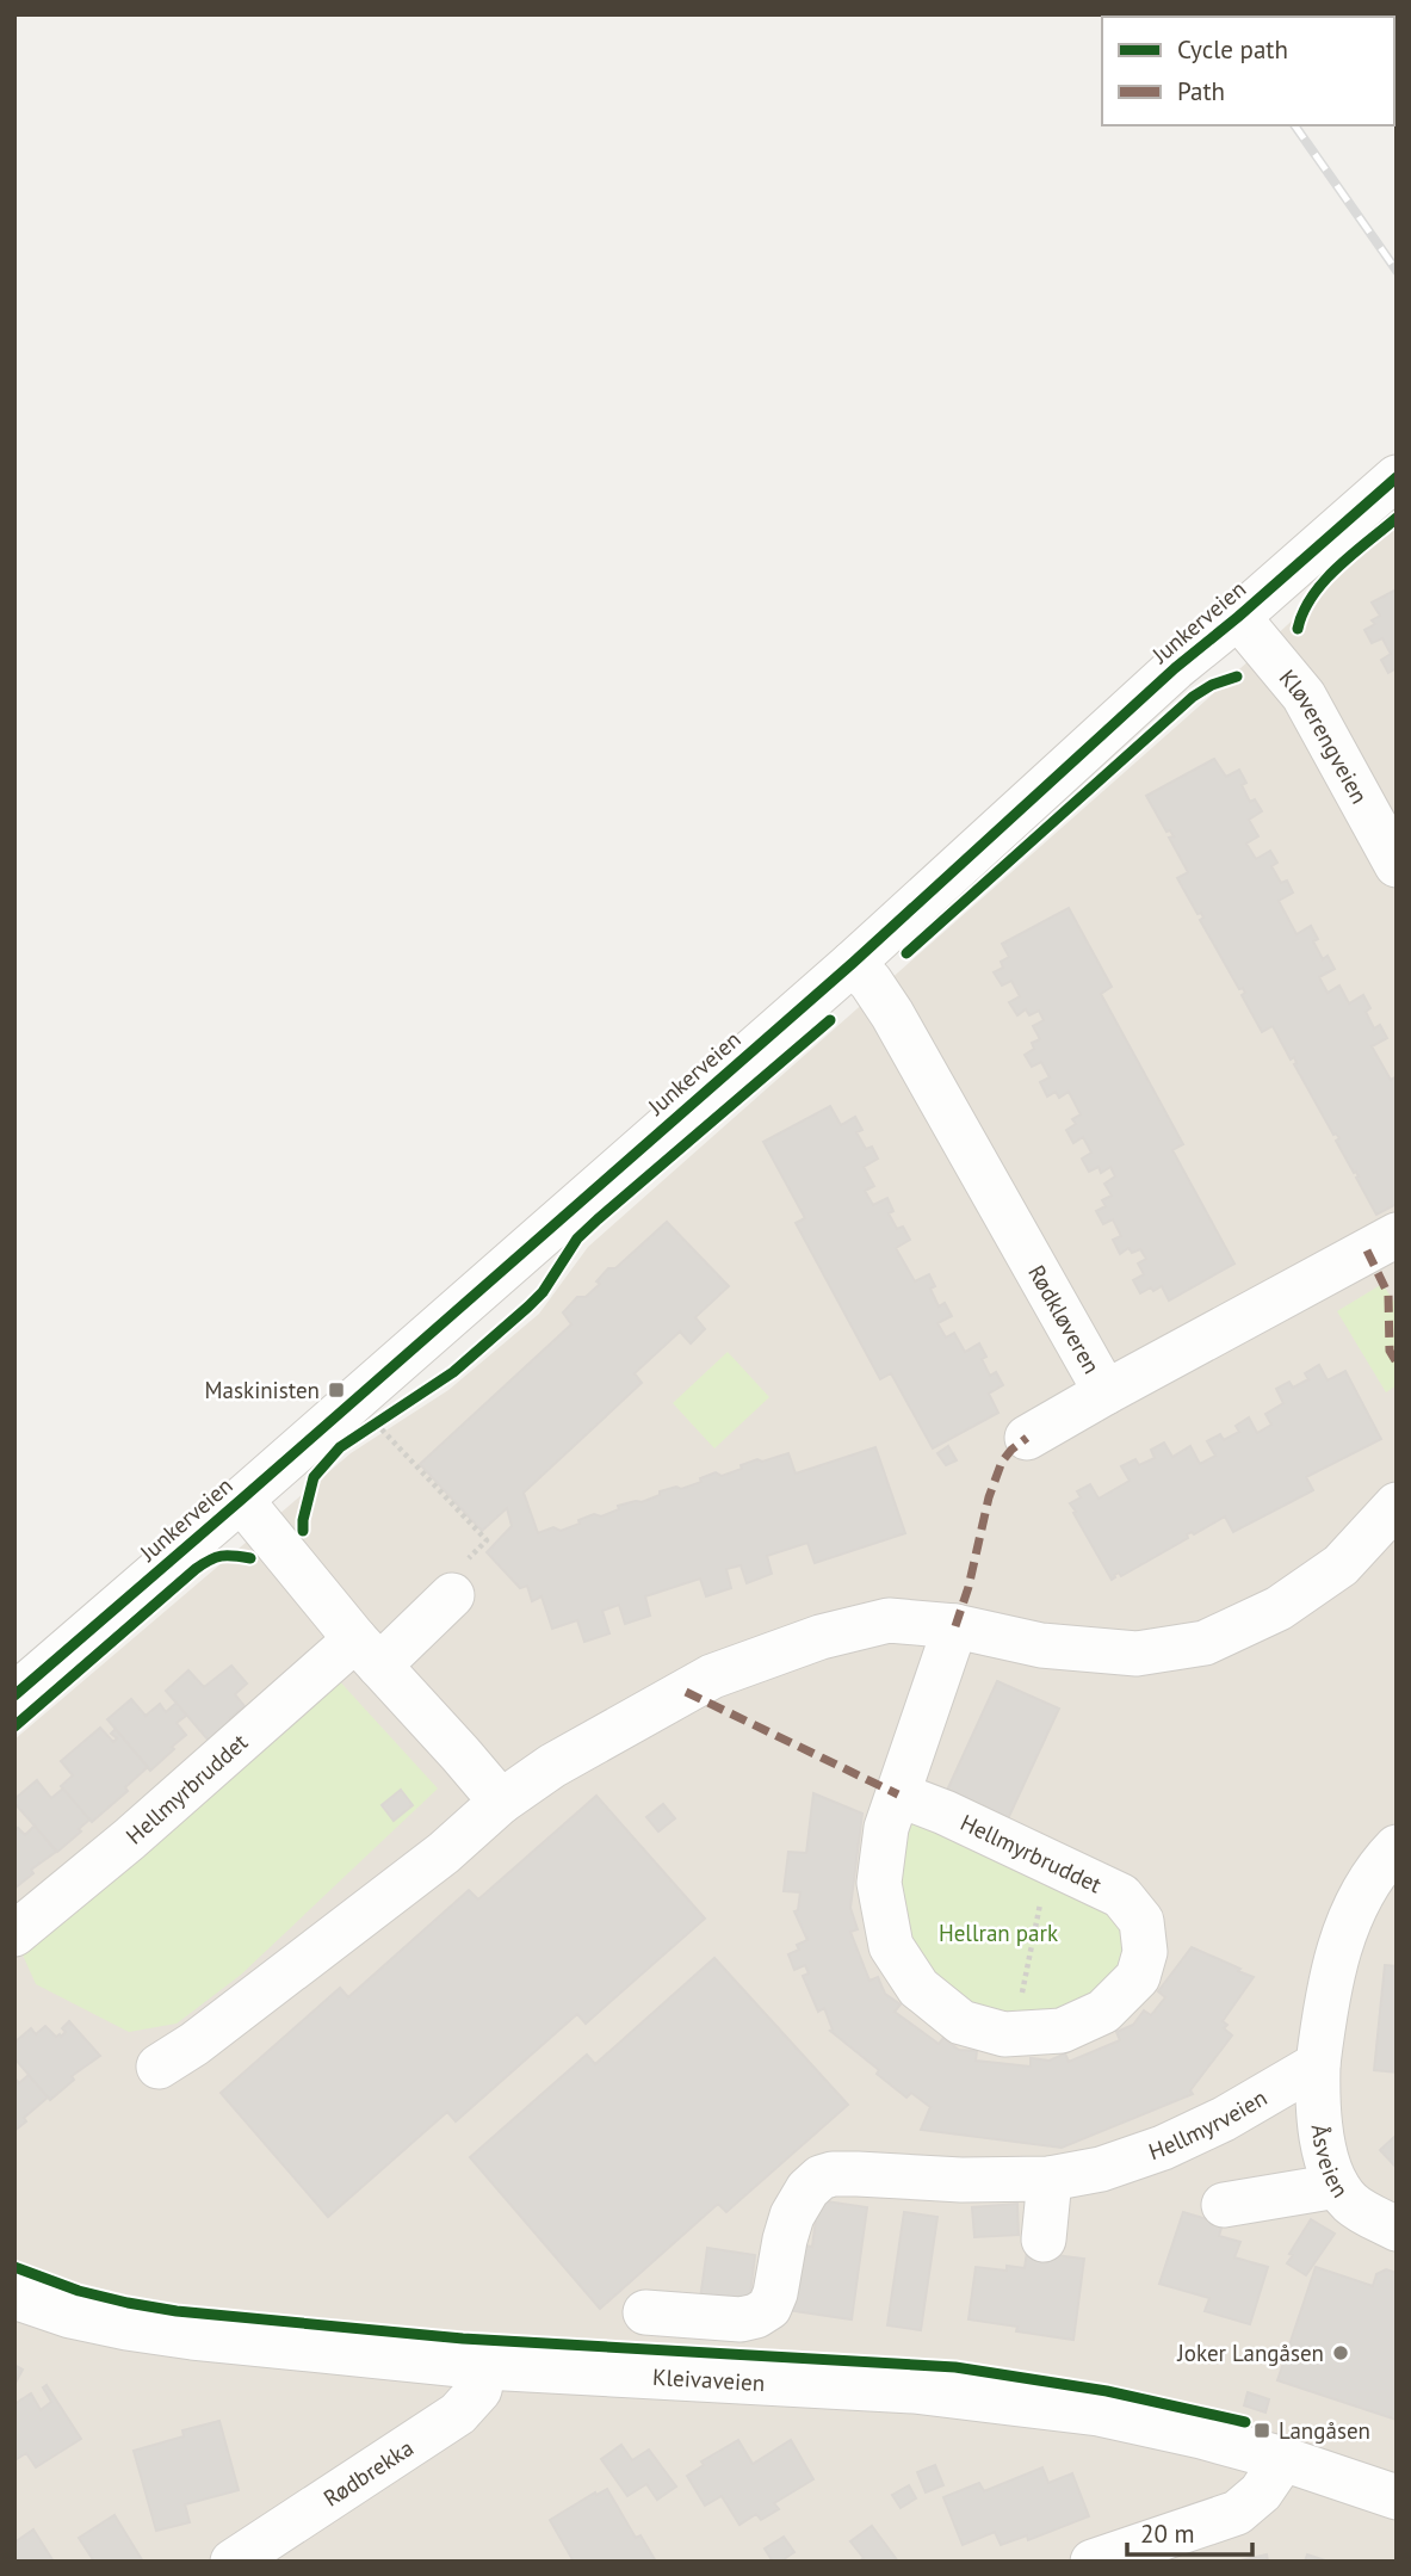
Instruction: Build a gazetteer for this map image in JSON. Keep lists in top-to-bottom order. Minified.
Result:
{"streets":{"street":["Junkerveien","Kløverengveien","Rødkløveren","Hellmyrbruddet","Hellmyrveien","Åsveien","Kleivaveien","Rødbrekka"]},"crossings":[["Junkerveien","Kløverengveien"],["Junkerveien","Rødkløveren"],["Hellmyrveien","Åsveien"],["Kleivaveien","Rødbrekka"]],"parks":["Hellran park"],"places":{"transit":["Maskinisten","Langåsen"],"other":["Joker Langåsen"]},"legend":["Cycle path","Path"],"scale_bar":"20 m"}
